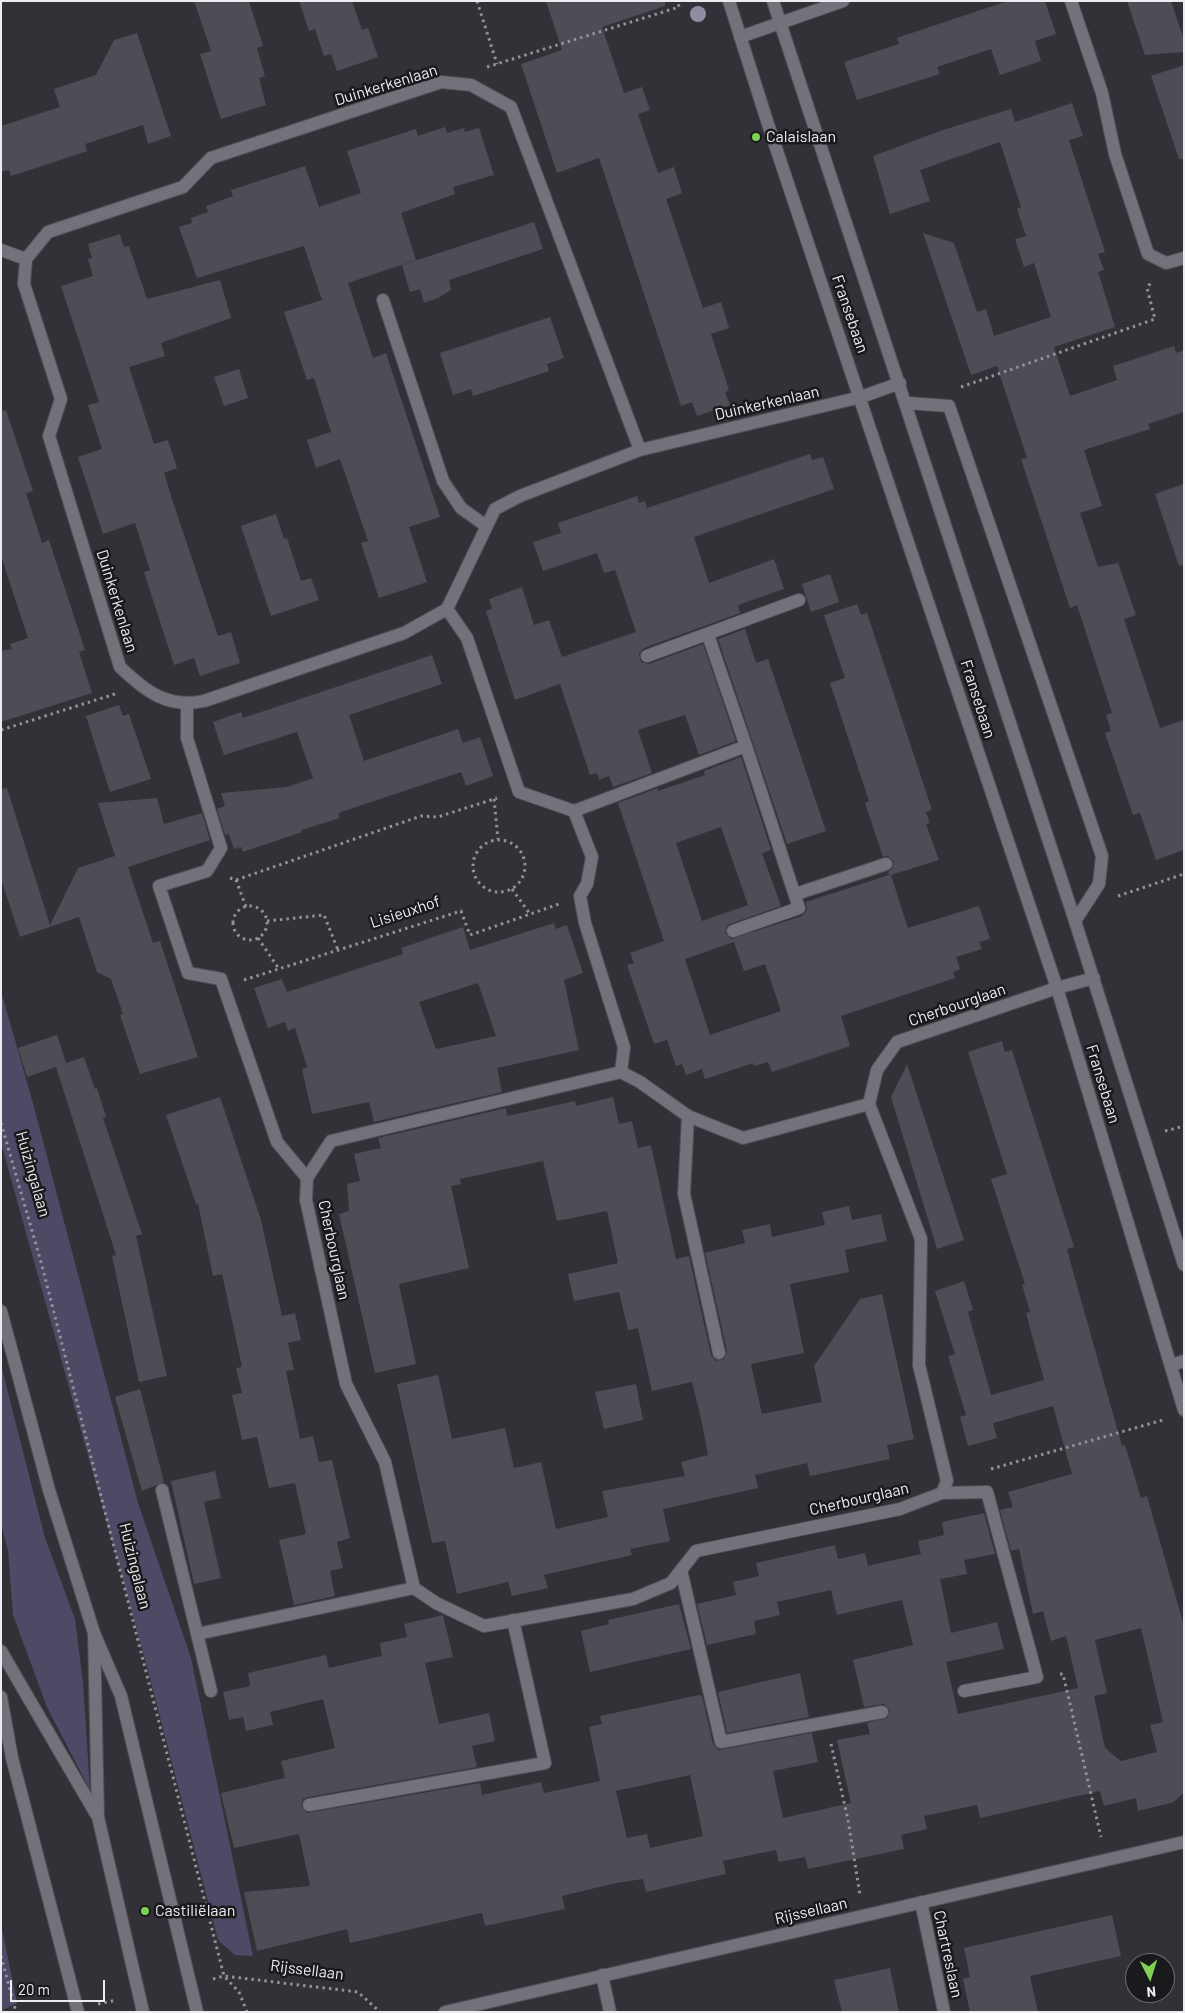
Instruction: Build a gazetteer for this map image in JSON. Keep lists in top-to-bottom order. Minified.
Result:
{"streets":{"street":["Duinkerkenlaan","Fransebaan","Cherbourglaan","Rijssellaan","Chartreslaan"],"path":["Lisieuxhof","Huizingalaan"]},"crossings":[["Duinkerkenlaan","Fransebaan"],["Fransebaan","Cherbourglaan"],["Huizingalaan","Rijssellaan"],["Rijssellaan","Chartreslaan"]],"places":["Calaislaan","Castiliëlaan"],"scale_bar":"20 m","north":"bottom"}
